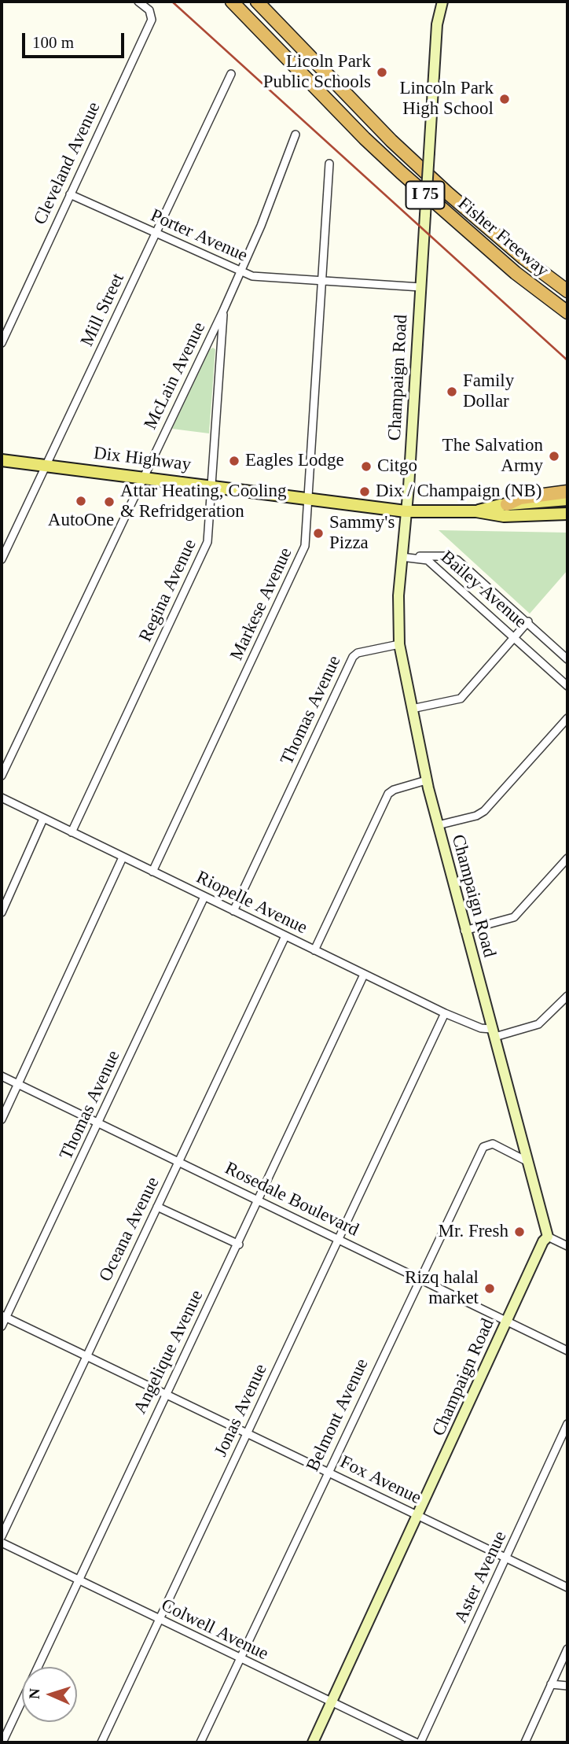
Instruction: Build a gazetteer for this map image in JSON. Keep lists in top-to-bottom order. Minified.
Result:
{"streets":{"highway":["I 75","Fisher Freeway"],"main road":["Dix Highway"],"street":["Cleveland Avenue","Porter Avenue","Mill Street","McLain Avenue","Champaign Road","Bailey Avenue","Regina Avenue","Markese Avenue","Thomas Avenue","Riopelle Avenue","Rosedale Boulevard","Oceana Avenue","Angelique Avenue","Jonas Avenue","Belmont Avenue","Fox Avenue","Aster Avenue","Colwell Avenue"]},"crossings":[["Cleveland Avenue","Porter Avenue"],["Porter Avenue","Mill Street"],["Porter Avenue","McLain Avenue"],["Porter Avenue","Champaign Road"],["Porter Avenue","Markese Avenue"],["Mill Street","Dix Highway"],["McLain Avenue","Dix Highway"],["McLain Avenue","Regina Avenue"],["Champaign Road","Dix Highway"],["Champaign Road","Bailey Avenue"],["Champaign Road","Thomas Avenue"],["Champaign Road","Riopelle Avenue"],["Champaign Road","Rosedale Boulevard"],["Champaign Road","Belmont Avenue"],["Champaign Road","Fox Avenue"],["Champaign Road","Colwell Avenue"],["Dix Highway","Regina Avenue"],["Dix Highway","Markese Avenue"],["Regina Avenue","Riopelle Avenue"],["Markese Avenue","Riopelle Avenue"],["Thomas Avenue","Riopelle Avenue"],["Thomas Avenue","Rosedale Boulevard"],["Thomas Avenue","Fox Avenue"],["Riopelle Avenue","Oceana Avenue"],["Riopelle Avenue","Angelique Avenue"],["Riopelle Avenue","Jonas Avenue"],["Rosedale Boulevard","Oceana Avenue"],["Rosedale Boulevard","Angelique Avenue"],["Rosedale Boulevard","Jonas Avenue"],["Rosedale Boulevard","Belmont Avenue"],["Oceana Avenue","Fox Avenue"],["Angelique Avenue","Fox Avenue"],["Angelique Avenue","Colwell Avenue"],["Jonas Avenue","Fox Avenue"],["Jonas Avenue","Colwell Avenue"],["Belmont Avenue","Fox Avenue"],["Belmont Avenue","Colwell Avenue"],["Fox Avenue","Aster Avenue"]],"places":["Licoln Park Public Schools","Lincoln Park High School","Family Dollar","The Salvation Army","Eagles Lodge","Citgo","Dix / Champaign (NB)","AutoOne","Attar Heating, Cooling & Refridgeration","Sammy's Pizza","Mr. Fresh","Rizq halal market"],"scale_bar":"100 m","north":"left"}
